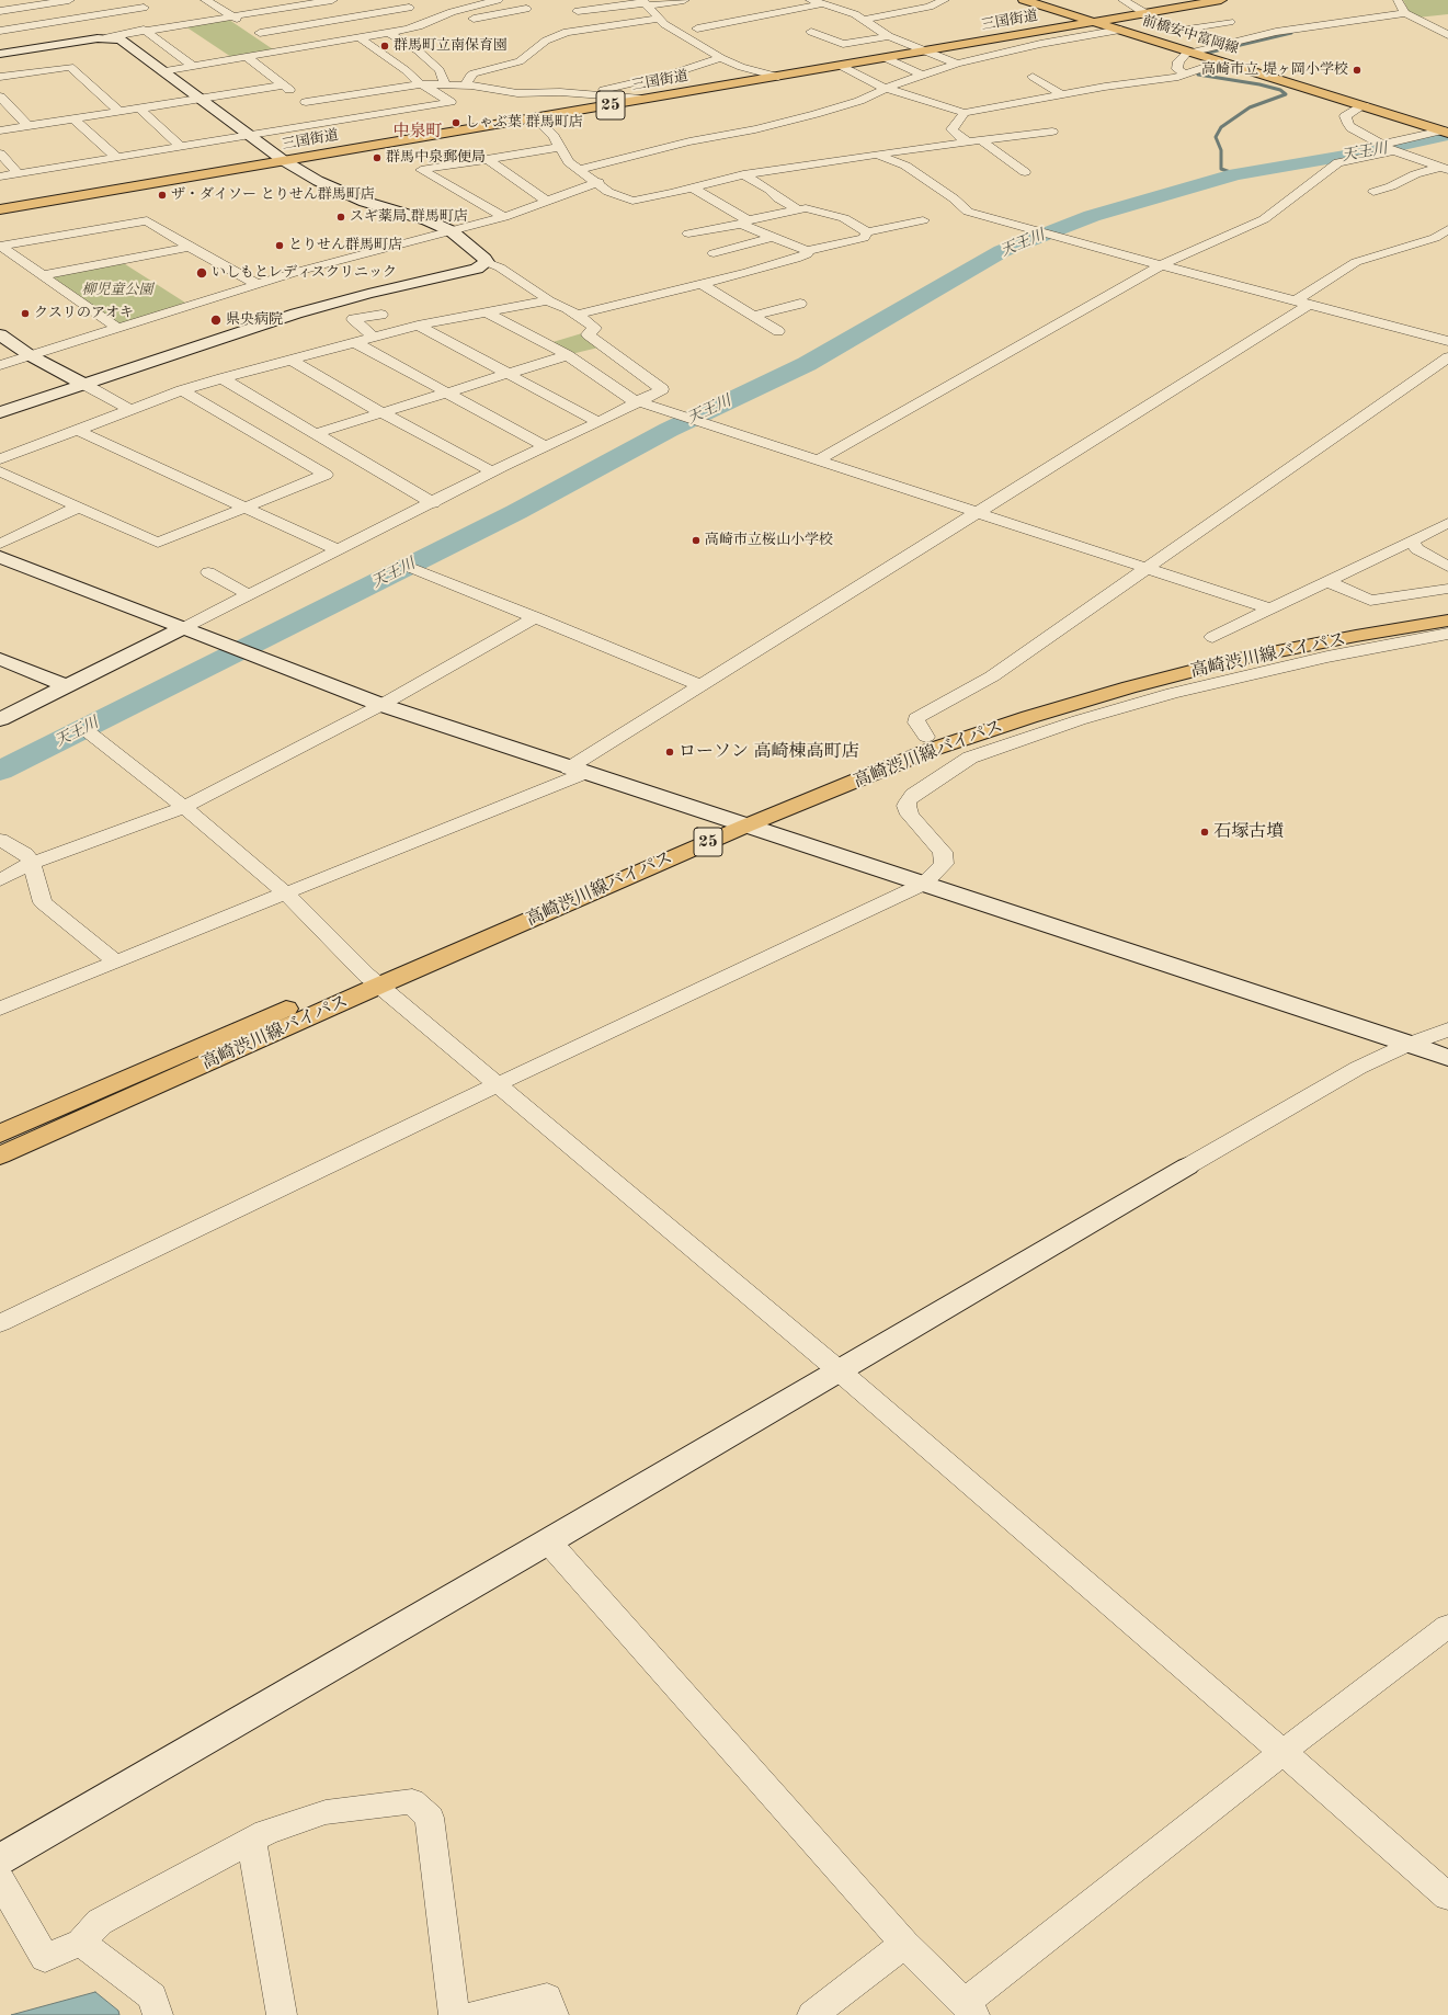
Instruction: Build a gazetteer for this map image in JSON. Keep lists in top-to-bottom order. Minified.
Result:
{"streets":{"main road":["三国街道","前橋安中富岡線","25","高崎渋川線バイパス"]},"crossings":[["三国街道","前橋安中富岡線"]],"districts":["中泉町"],"water":["天王川"],"parks":["柳児童公園"],"places":["群馬町立南保育園","高崎市立 堤ヶ岡小学校","しゃぶ葉 群馬町店","群馬中泉郵便局","ザ・ダイソー とりせん群馬町店","スギ薬局 群馬町店","とりせん群馬町店","いしもとレディスクリニック","クスリのアオキ","県央病院","高崎市立桜山小学校","ローソン 高崎棟高町店","石塚古墳"]}
